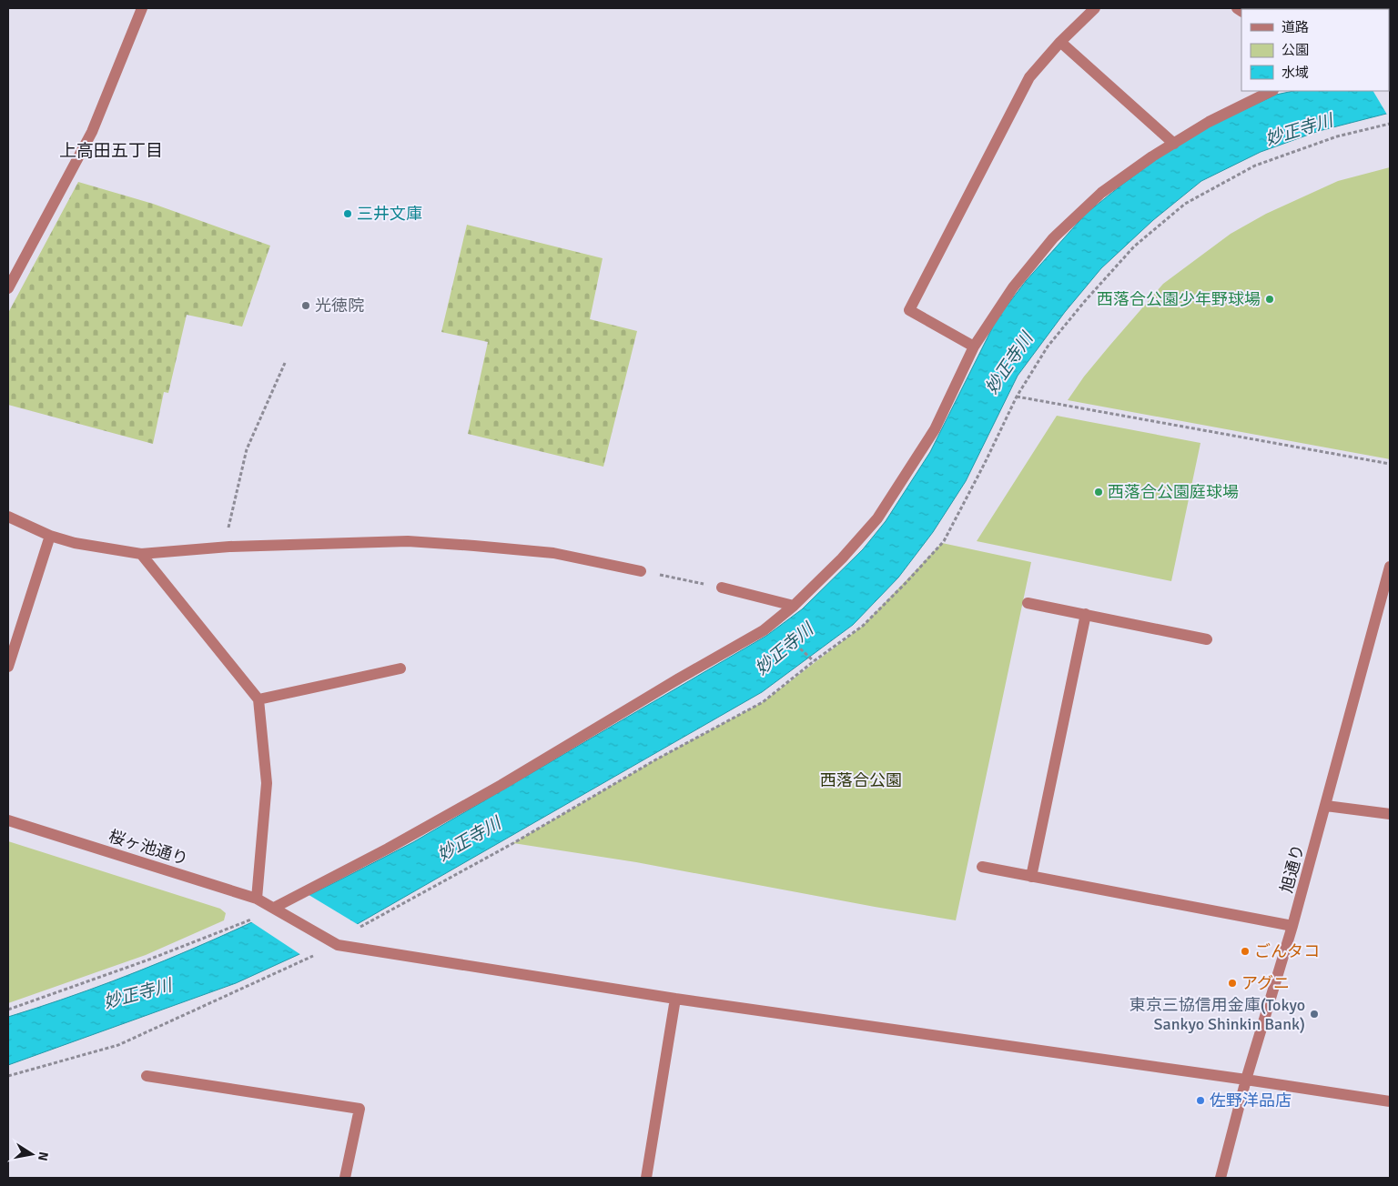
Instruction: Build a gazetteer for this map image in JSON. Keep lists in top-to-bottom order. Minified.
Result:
{"streets":{"street":["桜ヶ池通り","旭通り"]},"districts":["上高田五丁目"],"water":["妙正寺川"],"parks":["西落合公園"],"places":["三井文庫","西落合公園少年野球場","光徳院","西落合公園庭球場","ごんタコ","アグニ","東京三協信用金庫(Tokyo Sankyo Shinkin Bank)","佐野洋品店"],"legend":["道路","公園","水域"],"north":"right"}
